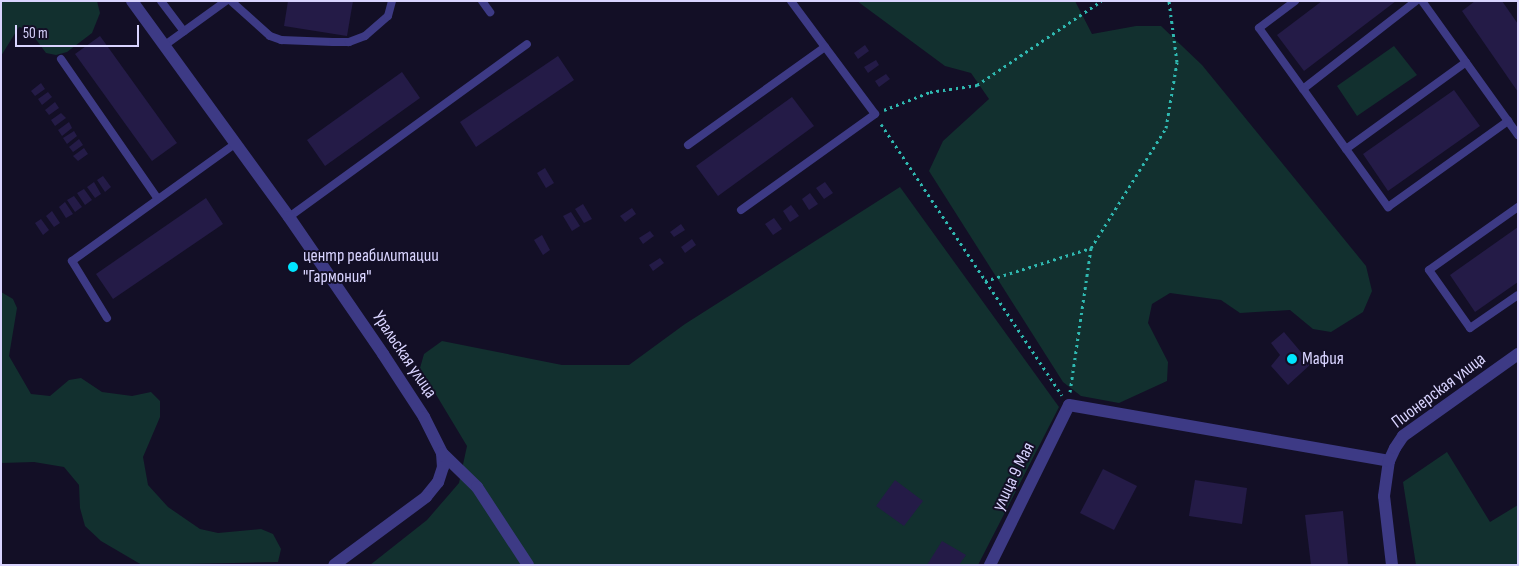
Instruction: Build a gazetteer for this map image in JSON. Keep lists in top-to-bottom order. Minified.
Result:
{"streets":{"street":["Уральская улица","Пионерская улица","улица 9 Мая"]},"places":["центр реабилитации \"Гармония\"","Мафия"],"scale_bar":"50 m"}
